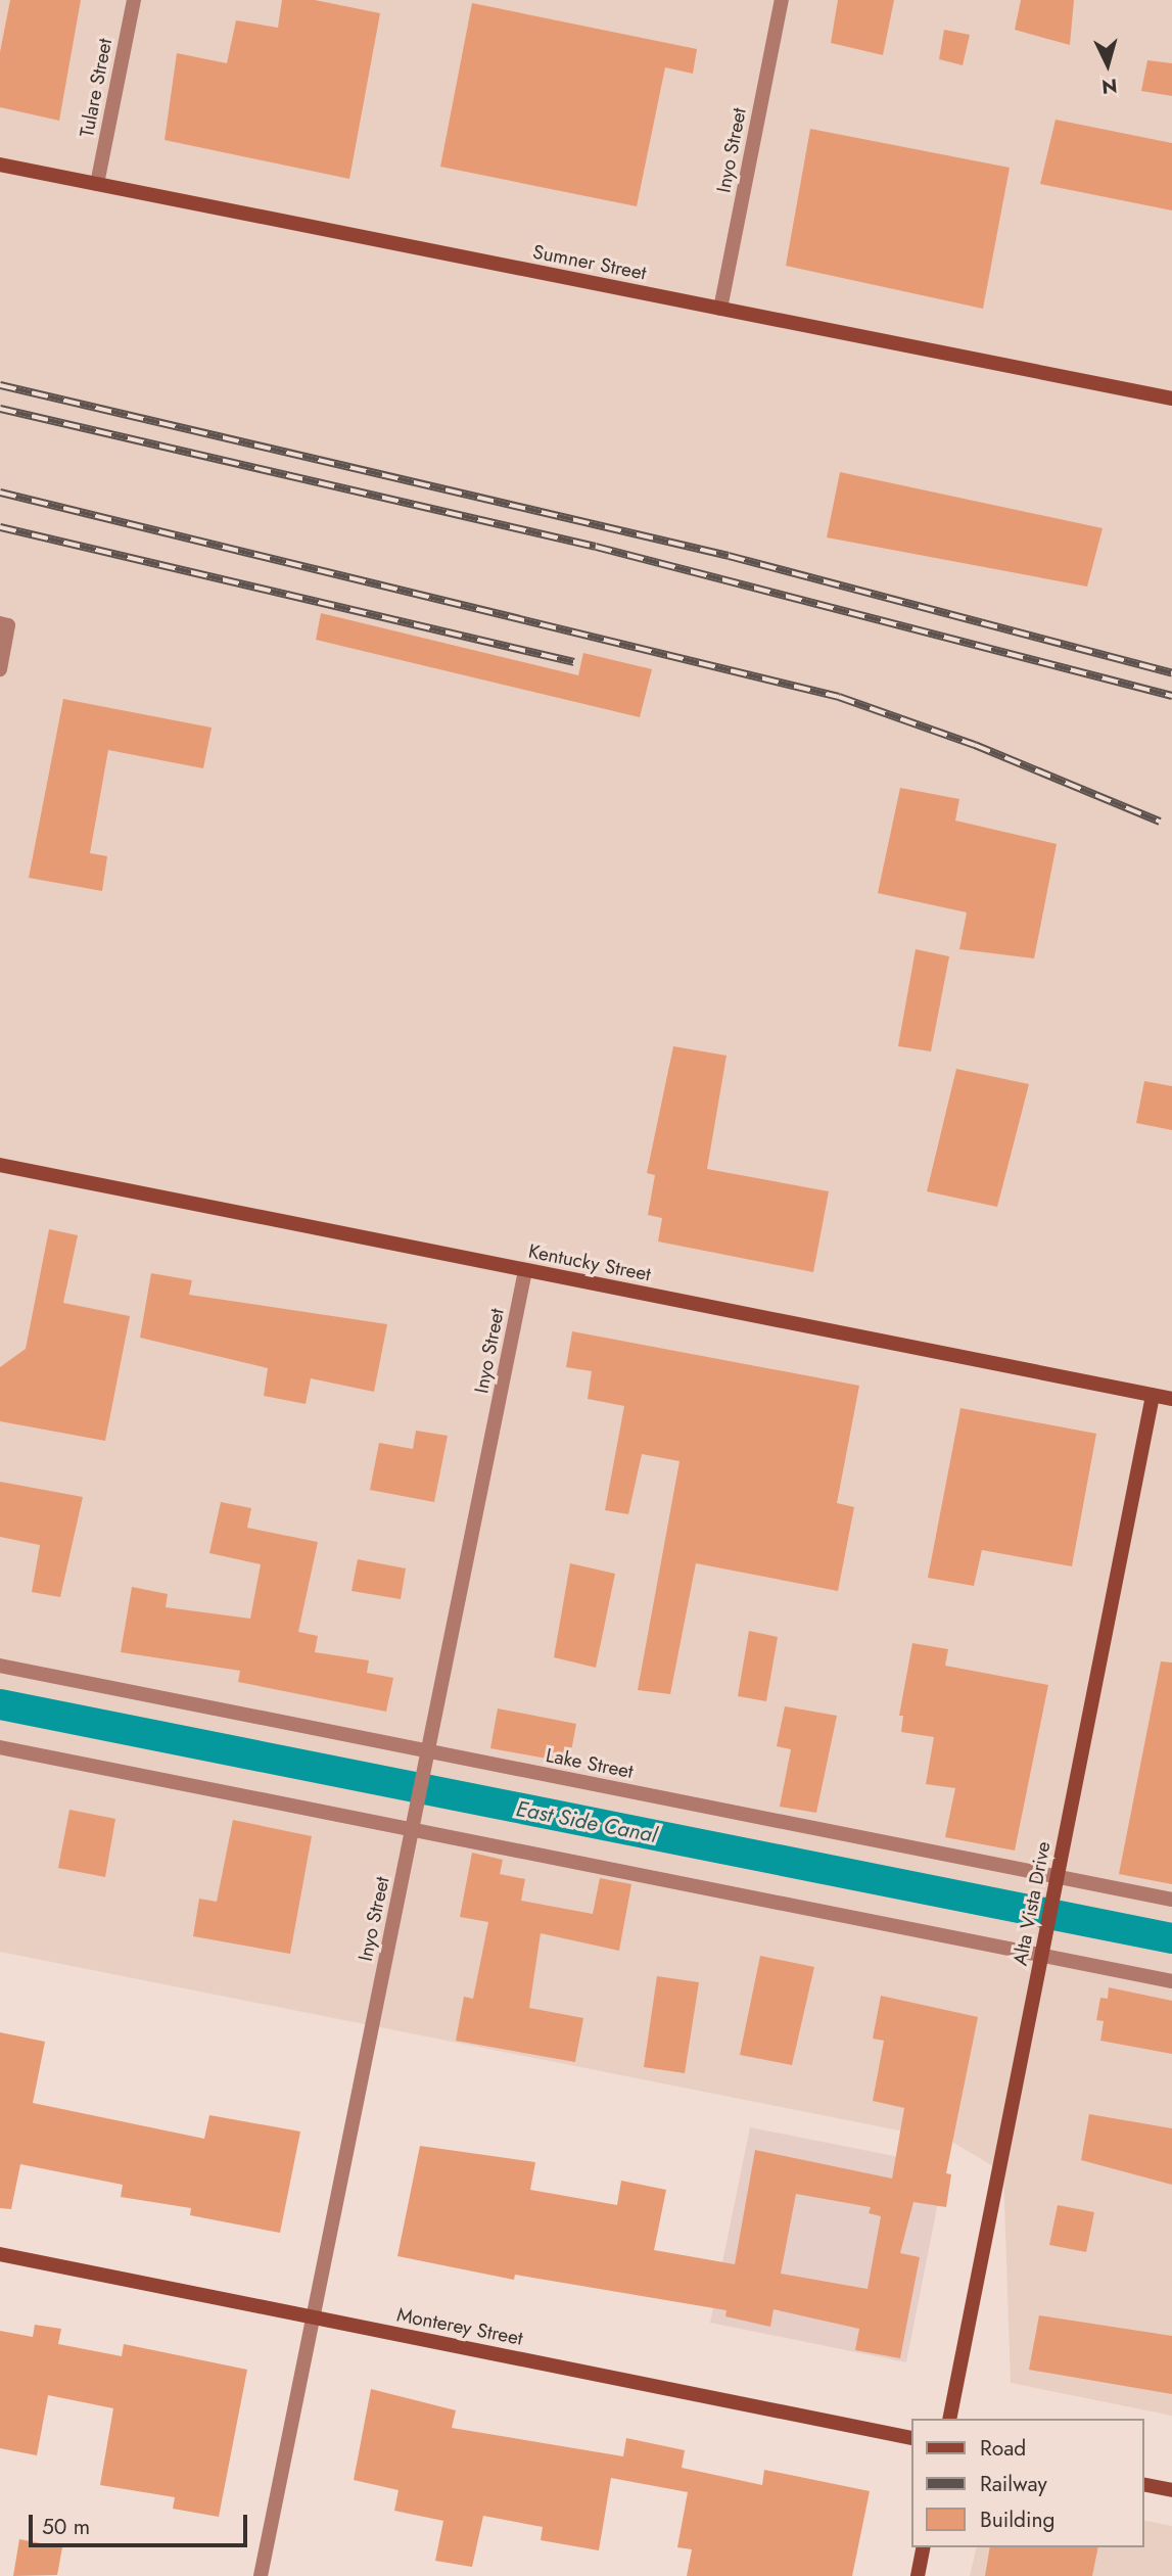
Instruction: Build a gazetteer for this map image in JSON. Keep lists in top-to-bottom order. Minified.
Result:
{"streets":{"street":["Tulare Street","Inyo Street","Sumner Street","Kentucky Street","Lake Street","Alta Vista Drive","Monterey Street"]},"crossings":[["Tulare Street","Sumner Street"],["Inyo Street","Sumner Street"],["Inyo Street","Kentucky Street"],["Inyo Street","Lake Street"],["Inyo Street","Monterey Street"],["Kentucky Street","Alta Vista Drive"],["Lake Street","Alta Vista Drive"]],"water":["East Side Canal"],"legend":["Road","Railway","Building"],"scale_bar":"50 m","north":"bottom"}
